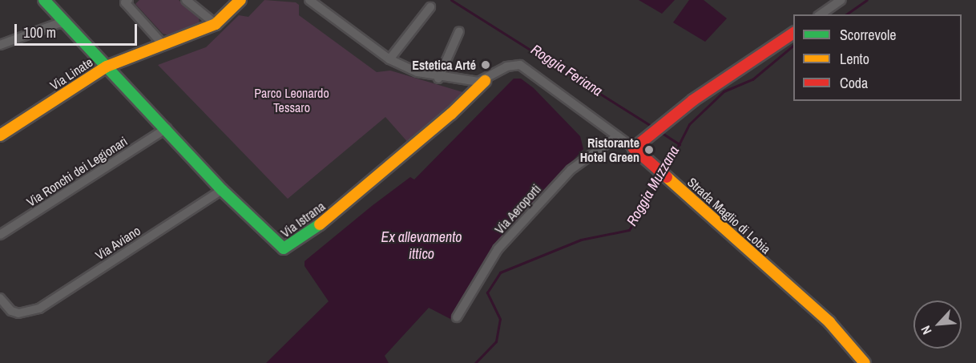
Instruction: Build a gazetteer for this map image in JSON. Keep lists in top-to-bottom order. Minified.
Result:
{"streets":{"street":["Via Linate","Via Ronchi dei Legionari","Via Aeroporti","Strada Maglio di Lobia","Via Istrana","Via Aviano"]},"crossings":[["Via Linate","Via Istrana"],["Via Ronchi dei Legionari","Via Istrana"],["Via Istrana","Via Aviano"]],"water":["Roggia Feriana","Roggia Muzzana","Ex allevamento ittico"],"parks":["Parco Leonardo Tessaro"],"places":["Estetica Arté","Ristorante Hotel Green"],"legend":["Scorrevole","Lento","Coda"],"scale_bar":"100 m","north":"bottom left"}
